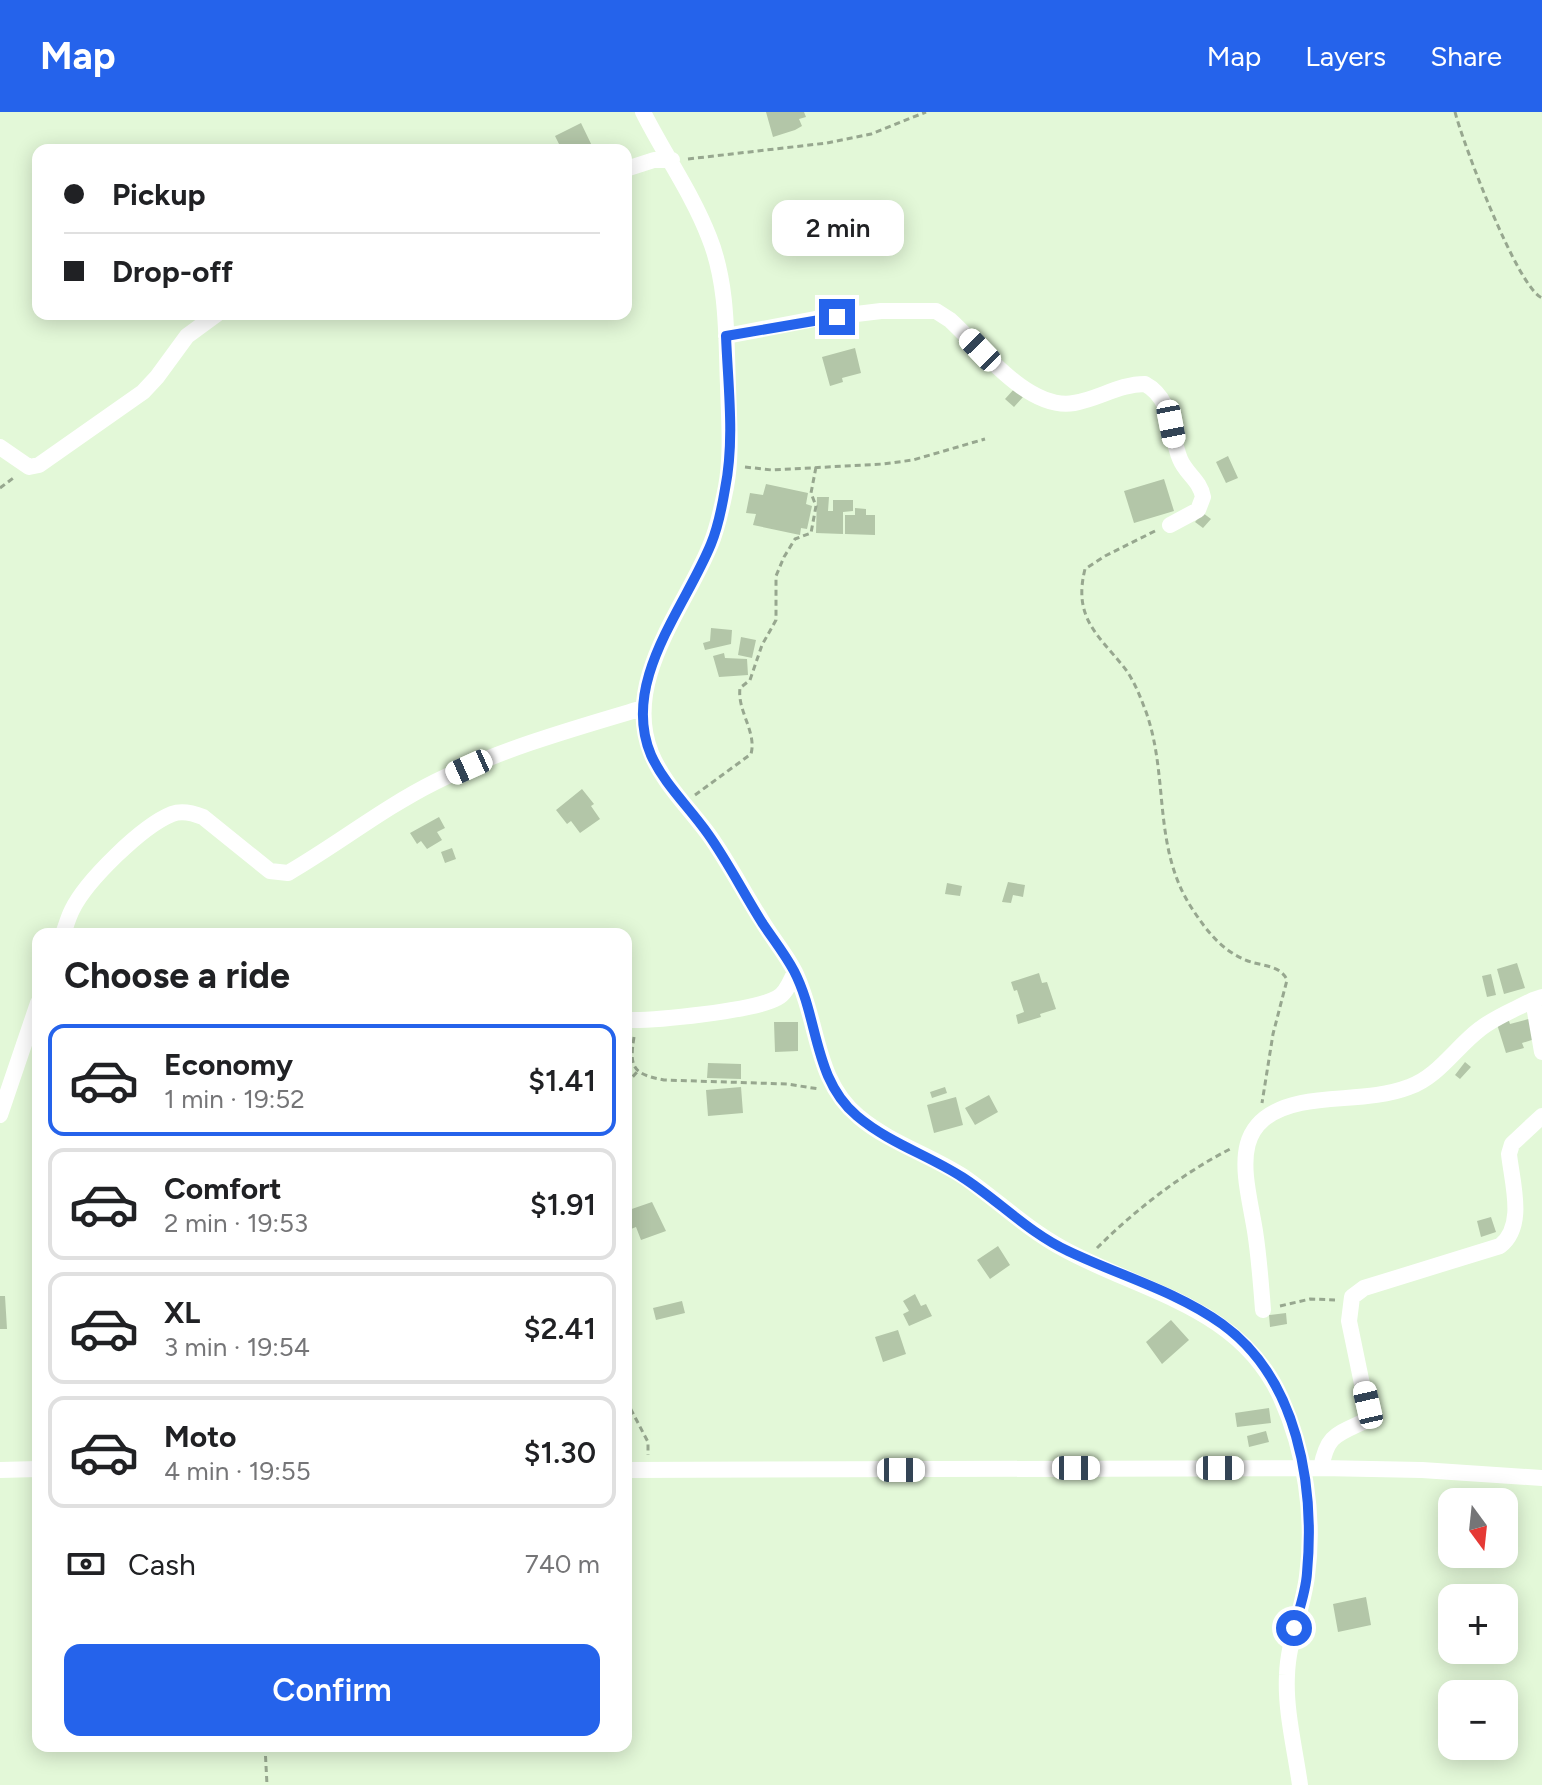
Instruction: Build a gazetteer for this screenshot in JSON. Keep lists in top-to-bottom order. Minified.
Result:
{"north":"bottom","page":{"header":"Map","nav":["Map","Layers","Share"],"banner":["Pickup","Drop-off"],"bubble":"2 min","heading":"Choose a ride","list":[{"name":"Economy","note":"1 min · 19:52","value":"$1.41"},{"name":"Comfort","note":"2 min · 19:53","value":"$1.91"},{"name":"XL","note":"3 min · 19:54","value":"$2.41"},{"name":"Moto","note":"4 min · 19:55","value":"$1.30"}],"map_buttons":["+","−"],"pay":["Cash","740 m"],"buttons":"Confirm"}}
